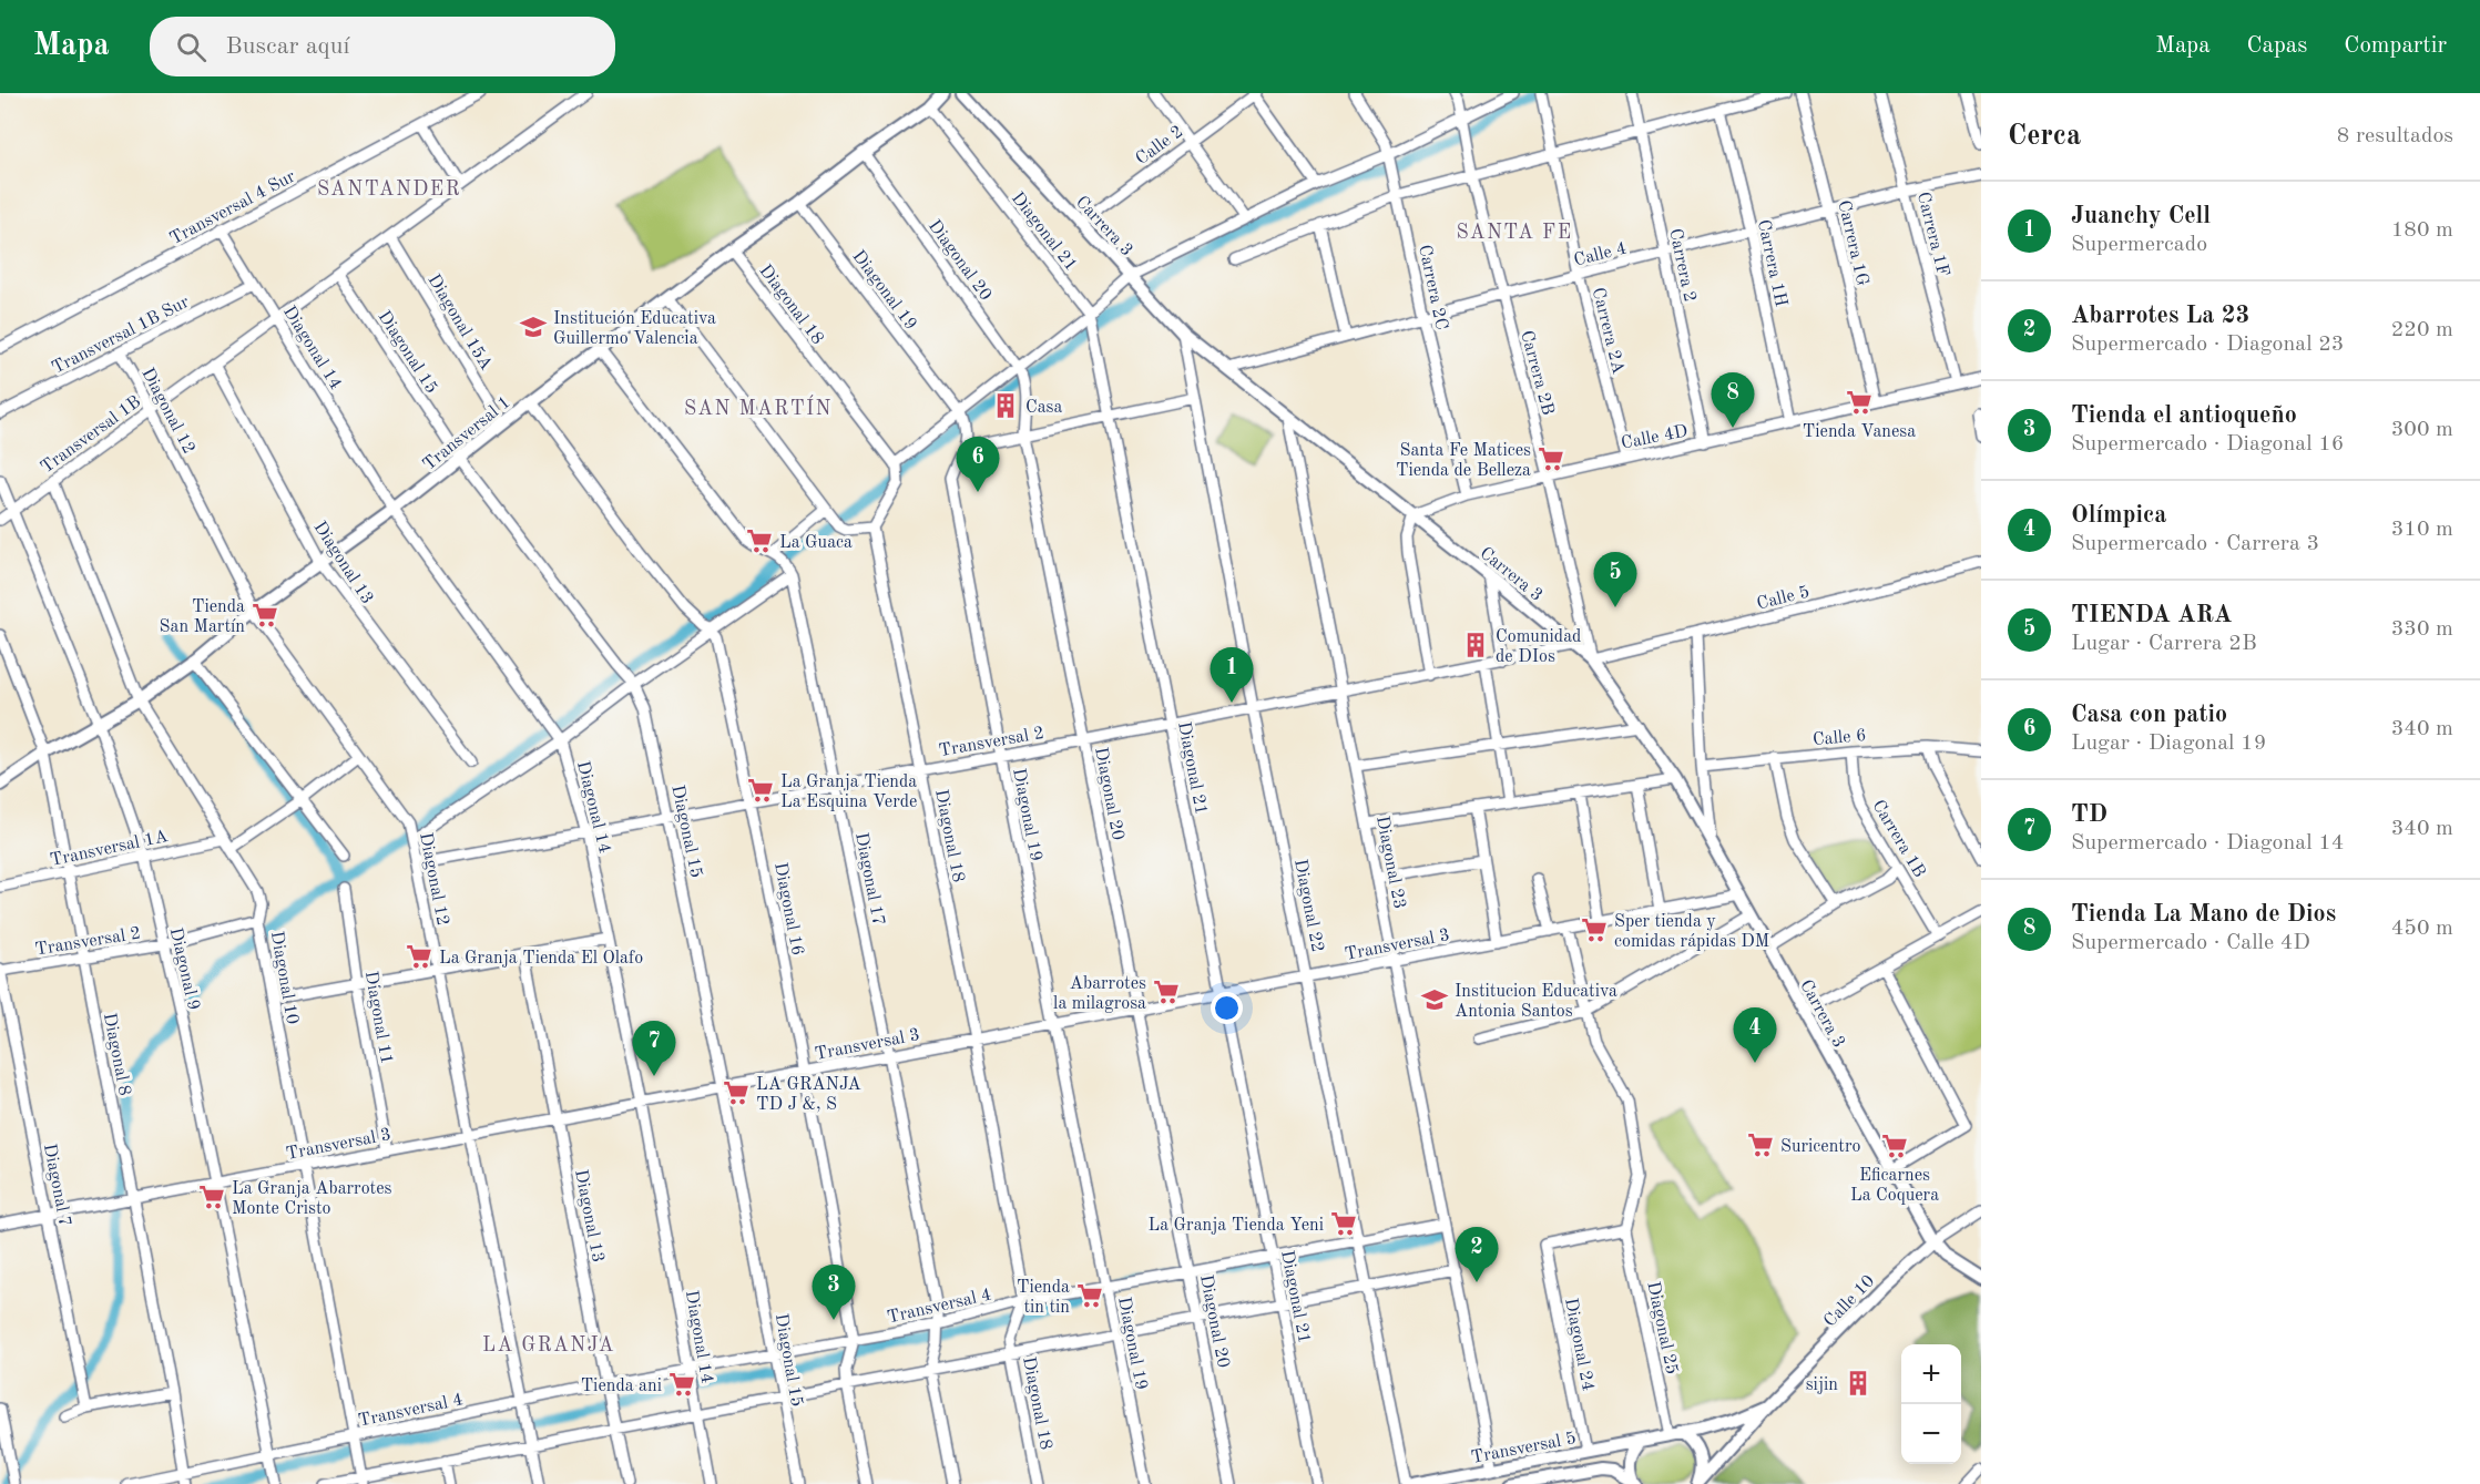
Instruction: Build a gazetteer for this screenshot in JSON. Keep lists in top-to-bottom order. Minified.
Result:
{"streets":{"street":["Calle 2","Transversal 4 Sur","Carrera 3","Diagonal 21","Carrera 1F","Carrera 1G","Calle 4","Diagonal 20","Carrera 1H","Carrera 2","Carrera 2C","Diagonal 19","Diagonal 18","Diagonal 15A","Carrera 2A","Transversal 1B Sur","Diagonal 14","Diagonal 15","Carrera 2B","Diagonal 12","Transversal 1","Transversal 1B","Calle 4D","Diagonal 13","Calle 5","Calle 6","Transversal 2","Carrera 1B","Transversal 1A","Diagonal 23","Diagonal 17","Diagonal 22","Diagonal 16","Transversal 3","Diagonal 9","Diagonal 10","Diagonal 11","Diagonal 8","Diagonal 7","Calle 10","Transversal 4","Diagonal 25","Diagonal 24","Transversal 5"]},"crossings":[["Calle 2","Carrera 3"],["Transversal 4 Sur","Diagonal 14"],["Carrera 3","Calle 4"],["Carrera 3","Carrera 2B"],["Carrera 3","Calle 4D"],["Carrera 3","Calle 5"],["Carrera 3","Transversal 2"],["Carrera 3","Diagonal 23"],["Carrera 3","Diagonal 22"],["Carrera 3","Transversal 3"],["Carrera 3","Calle 10"],["Diagonal 21","Transversal 1"],["Diagonal 21","Transversal 2"],["Diagonal 21","Transversal 3"],["Diagonal 21","Transversal 4"],["Carrera 1F","Calle 4"],["Carrera 1F","Calle 4D"],["Carrera 1G","Calle 4"],["Carrera 1G","Calle 4D"],["Calle 4","Carrera 1H"],["Calle 4","Carrera 2"],["Calle 4","Carrera 2C"],["Calle 4","Carrera 2A"],["Calle 4","Carrera 2B"],["Diagonal 20","Transversal 1"],["Diagonal 20","Transversal 2"],["Diagonal 20","Transversal 3"],["Diagonal 20","Transversal 4"],["Carrera 1H","Calle 4D"],["Carrera 2","Calle 4D"],["Carrera 2C","Calle 4D"],["Diagonal 19","Transversal 1"],["Diagonal 19","Transversal 2"],["Diagonal 19","Transversal 3"],["Diagonal 19","Transversal 4"],["Diagonal 18","Transversal 1"],["Diagonal 18","Transversal 2"],["Diagonal 18","Transversal 3"],["Diagonal 18","Transversal 4"],["Diagonal 15A","Transversal 1"],["Diagonal 15A","Transversal 1B"],["Carrera 2A","Calle 4D"],["Transversal 1B Sur","Diagonal 14"],["Transversal 1B Sur","Diagonal 12"],["Diagonal 14","Transversal 1"],["Diagonal 14","Transversal 1B"],["Diagonal 14","Transversal 2"],["Diagonal 14","Transversal 3"],["Diagonal 14","Transversal 4"],["Diagonal 15","Transversal 1"],["Diagonal 15","Transversal 1B"],["Diagonal 15","Transversal 2"],["Diagonal 15","Transversal 3"],["Diagonal 15","Transversal 4"],["Carrera 2B","Calle 4D"],["Carrera 2B","Calle 5"],["Diagonal 12","Transversal 1"],["Diagonal 12","Transversal 1B"],["Diagonal 12","Transversal 2"],["Diagonal 12","Transversal 3"],["Diagonal 12","Transversal 4"],["Transversal 1","Diagonal 13"],["Transversal 1","Diagonal 17"],["Transversal 1","Diagonal 16"],["Transversal 1","Diagonal 9"],["Transversal 1","Diagonal 10"],["Transversal 1","Diagonal 8"],["Transversal 1B","Diagonal 13"],["Transversal 1B","Diagonal 9"],["Transversal 1B","Diagonal 10"],["Diagonal 13","Transversal 3"],["Diagonal 13","Transversal 4"],["Calle 6","Carrera 1B"],["Transversal 2","Diagonal 23"],["Transversal 2","Diagonal 17"],["Transversal 2","Diagonal 22"],["Transversal 2","Diagonal 16"],["Transversal 2","Diagonal 9"],["Transversal 2","Diagonal 10"],["Transversal 2","Diagonal 8"],["Transversal 2","Diagonal 7"],["Transversal 1A","Diagonal 9"],["Transversal 1A","Diagonal 10"],["Transversal 1A","Diagonal 8"],["Diagonal 23","Transversal 3"],["Diagonal 23","Transversal 4"],["Diagonal 23","Transversal 5"],["Diagonal 17","Transversal 3"],["Diagonal 17","Transversal 4"],["Diagonal 22","Transversal 3"],["Diagonal 22","Transversal 4"],["Diagonal 16","Transversal 3"],["Diagonal 16","Transversal 4"],["Transversal 3","Diagonal 9"],["Transversal 3","Diagonal 10"],["Transversal 3","Diagonal 11"],["Transversal 3","Diagonal 8"],["Transversal 3","Diagonal 7"],["Diagonal 9","Transversal 4"],["Diagonal 10","Transversal 4"],["Diagonal 8","Transversal 4"],["Calle 10","Diagonal 25"],["Calle 10","Transversal 5"],["Diagonal 25","Diagonal 24"],["Diagonal 24","Transversal 5"]],"districts":["SANTANDER","SANTA FE","SAN MARTÍN","LA GRANJA"],"places":{"school or university":["Institución Educativa Guillermo Valencia","Institucion Educativa Antonia Santos"],"supermarket":["Tienda Vanesa","Santa Fe Matices Tienda de Belleza","La Guaca","Tienda San Martín","La Granja Tienda La Esquina Verde","Sper tienda y comidas rápidas DM","La Granja Tienda El Olafo","Abarrotes la milagrosa","LA GRANJA TD J &, S","Suricentro","Eficarnes La Coquera","La Granja Abarrotes Monte Cristo","La Granja Tienda Yeni","Tienda tin tin","Tienda ani"],"building":["Casa","Comunidad de DIos","sijin"]},"page":{"header":"Mapa","search":"Buscar aquí","nav":["Mapa","Capas","Compartir"],"heading":["Cerca","8 resultados"],"list":[{"mark":"1","name":"Juanchy Cell","note":"Supermercado","value":"180 m"},{"mark":"2","name":"Abarrotes La 23","note":"Supermercado · Diagonal 23","value":"220 m"},{"mark":"3","name":"Tienda el antioqueño","note":"Supermercado · Diagonal 16","value":"300 m"},{"mark":"4","name":"Olímpica","note":"Supermercado · Carrera 3","value":"310 m"},{"mark":"5","name":"TIENDA ARA","note":"Lugar · Carrera 2B","value":"330 m"},{"mark":"6","name":"Casa con patio","note":"Lugar · Diagonal 19","value":"340 m"},{"mark":"7","name":"TD","note":"Supermercado · Diagonal 14","value":"340 m"},{"mark":"8","name":"Tienda La Mano de Dios","note":"Supermercado · Calle 4D","value":"450 m"}],"pins":["8","6","5","1","4","7","2","3"],"map_buttons":["+","−"]}}
